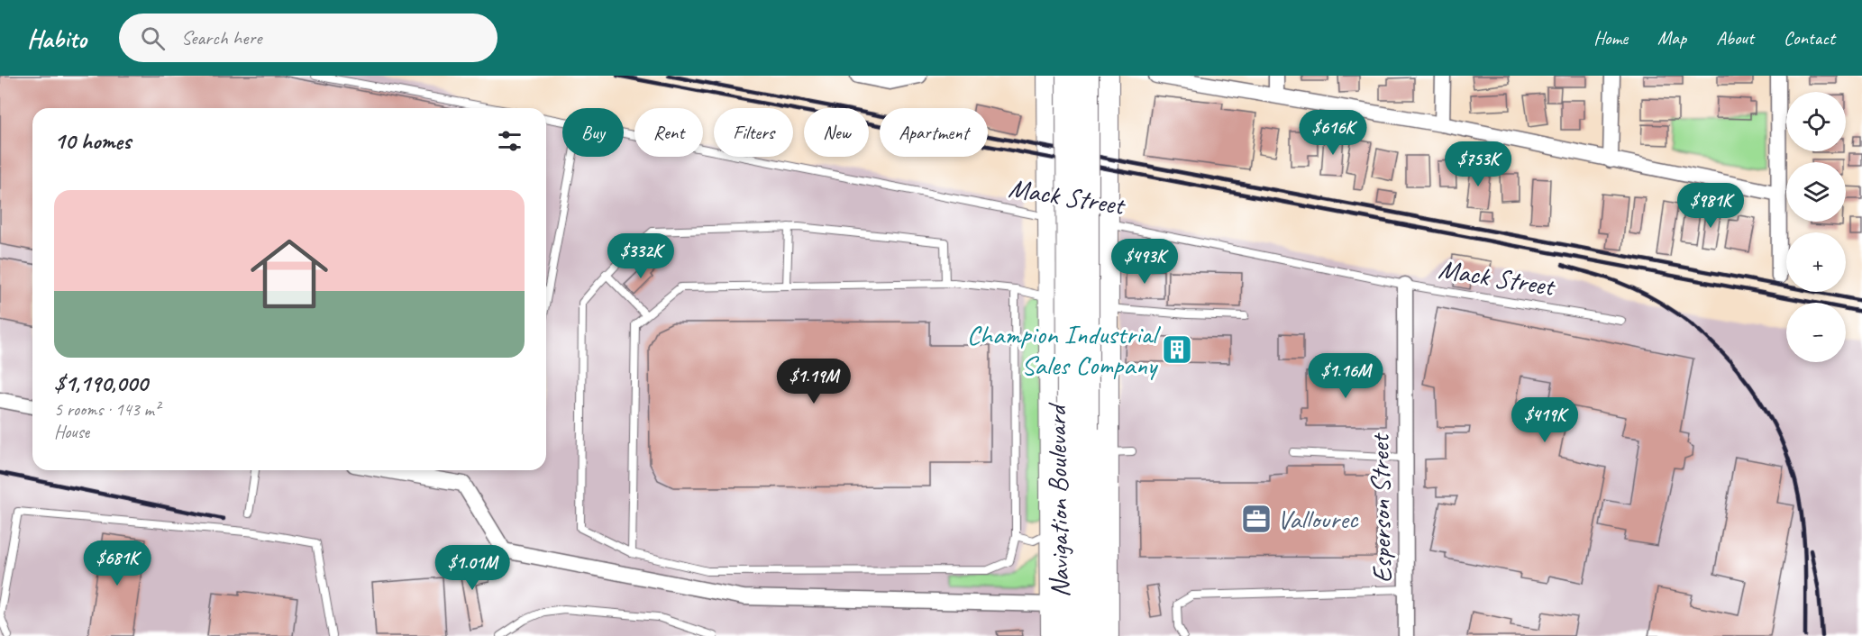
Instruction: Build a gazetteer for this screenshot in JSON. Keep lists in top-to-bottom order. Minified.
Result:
{"streets":{"main road":["Navigation Boulevard"],"street":["Esperson Street"],"lane":["Mack Street"]},"crossings":[["Mack Street","Esperson Street"]],"places":{"building":["Champion Industrial Sales Company"],"office":["Vallourec"]},"page":{"header":"Habito","search":"Search here","nav":["Home","Map","About","Contact"],"map_buttons":["+","−"],"chip":["Buy","Rent","Filters","New","Apartment"],"heading":"10 homes","price":["$616K","$753K","$981K","$332K","$493K","$1.16M","$1.19M","$419K","$681K","$1.01M"],"list":[{"name":"$1,190,000","note":"5 rooms · 143 m² · House"}]}}
